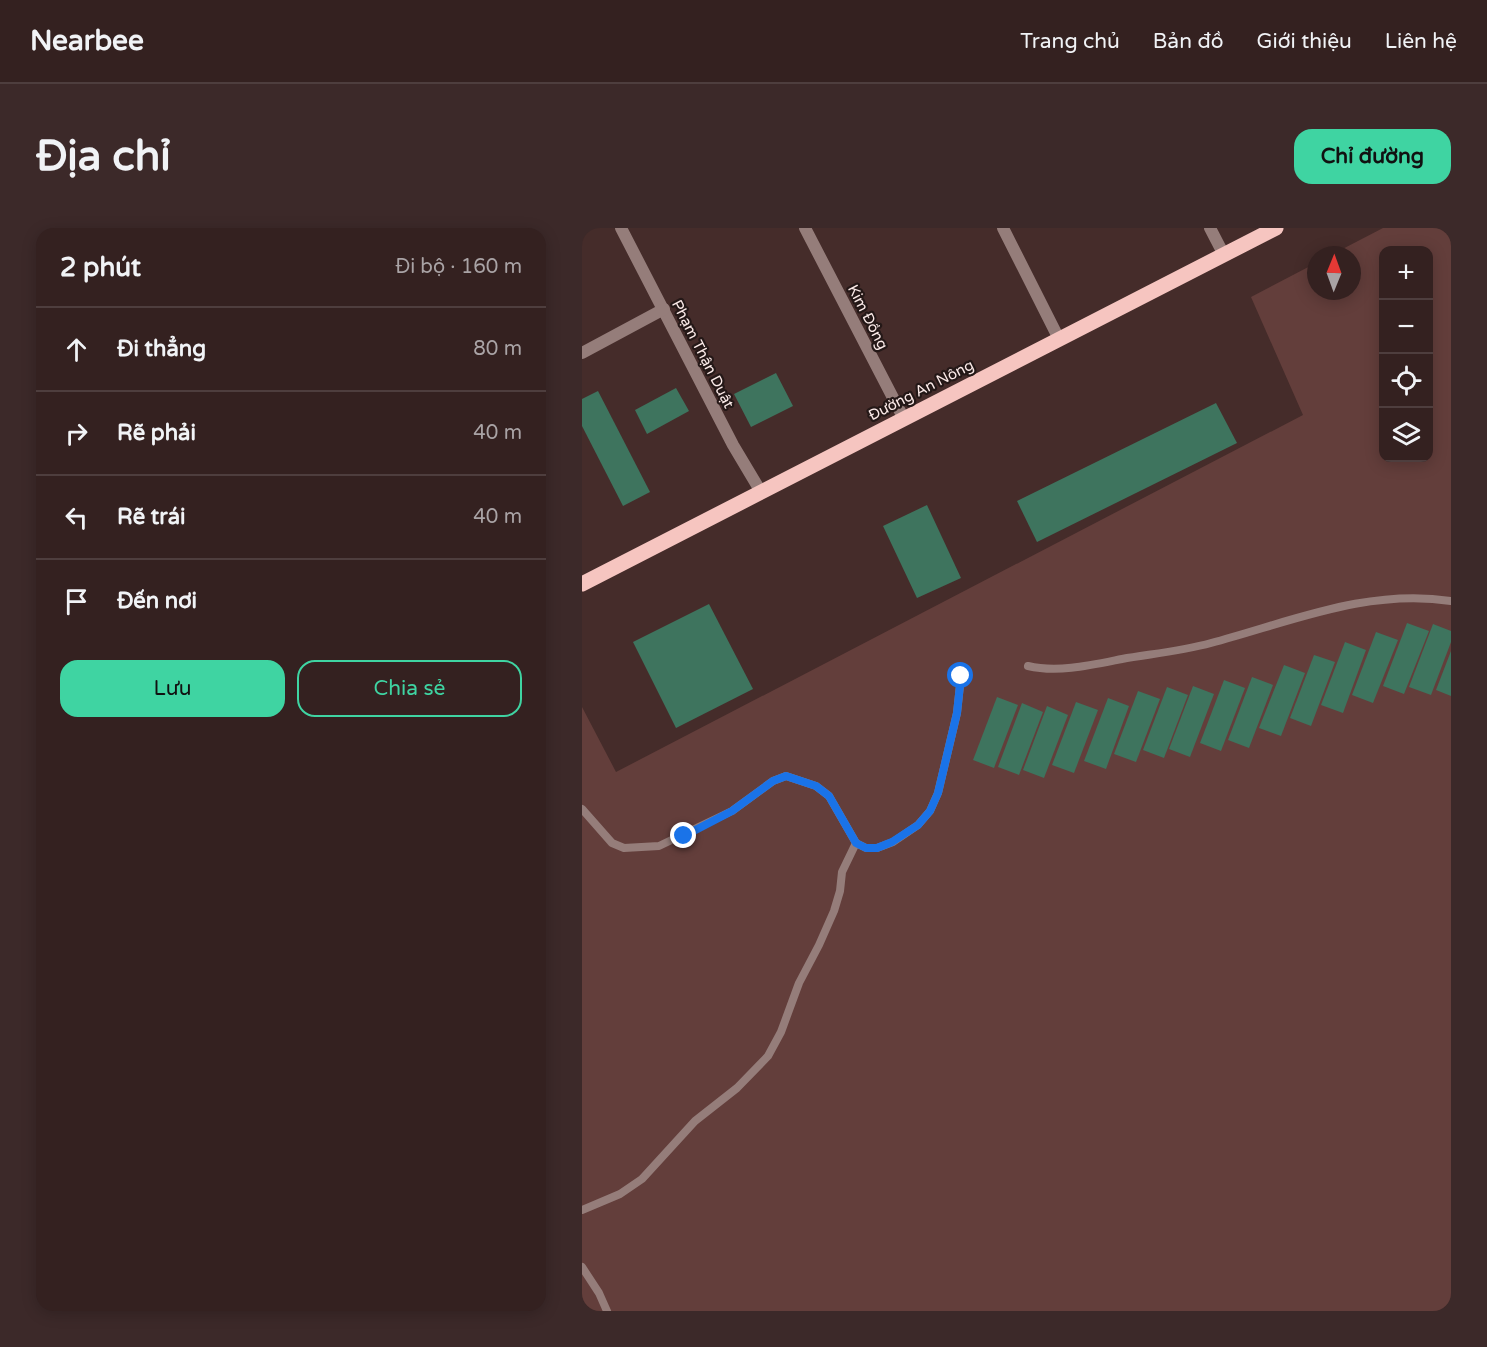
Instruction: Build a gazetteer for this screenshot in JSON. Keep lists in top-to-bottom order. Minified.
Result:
{"streets":{"main road":["Đường An Nông"],"street":["Kim Đồng","Phạm Thận Duật"]},"crossings":[["Kim Đồng","Đường An Nông"],["Phạm Thận Duật","Đường An Nông"]],"north":"top","page":{"header":"Nearbee","nav":["Trang chủ","Bản đồ","Giới thiệu","Liên hệ"],"buttons":["Chỉ đường",["Lưu","Chia sẻ"]],"title":"Địa chỉ","heading":["2 phút","Đi bộ · 160 m"],"map_buttons":["+","−"],"list":[["Đi thẳng","80 m"],["Rẽ phải","40 m"],["Rẽ trái","40 m"],"Đến nơi"]}}
